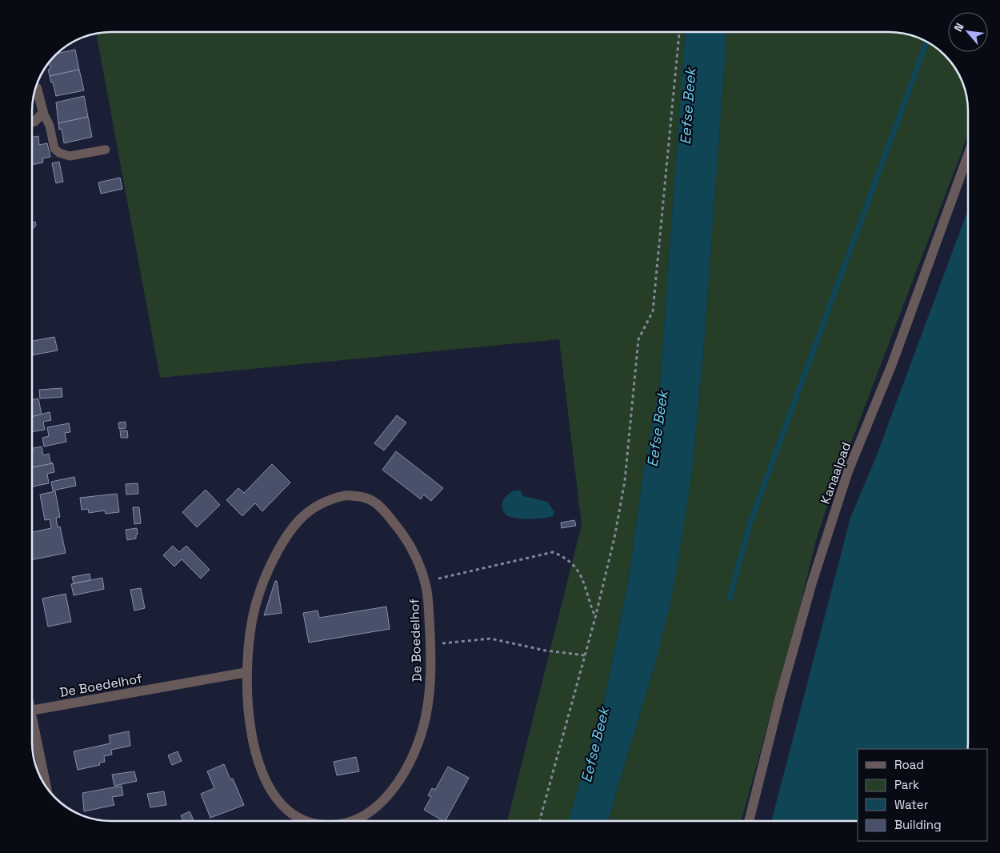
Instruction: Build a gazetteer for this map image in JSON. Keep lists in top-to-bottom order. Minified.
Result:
{"streets":{"street":["Kanaalpad","De Boedelhof"]},"water":["Eefse Beek"],"legend":["Road","Park","Water","Building"],"north":"top left"}
